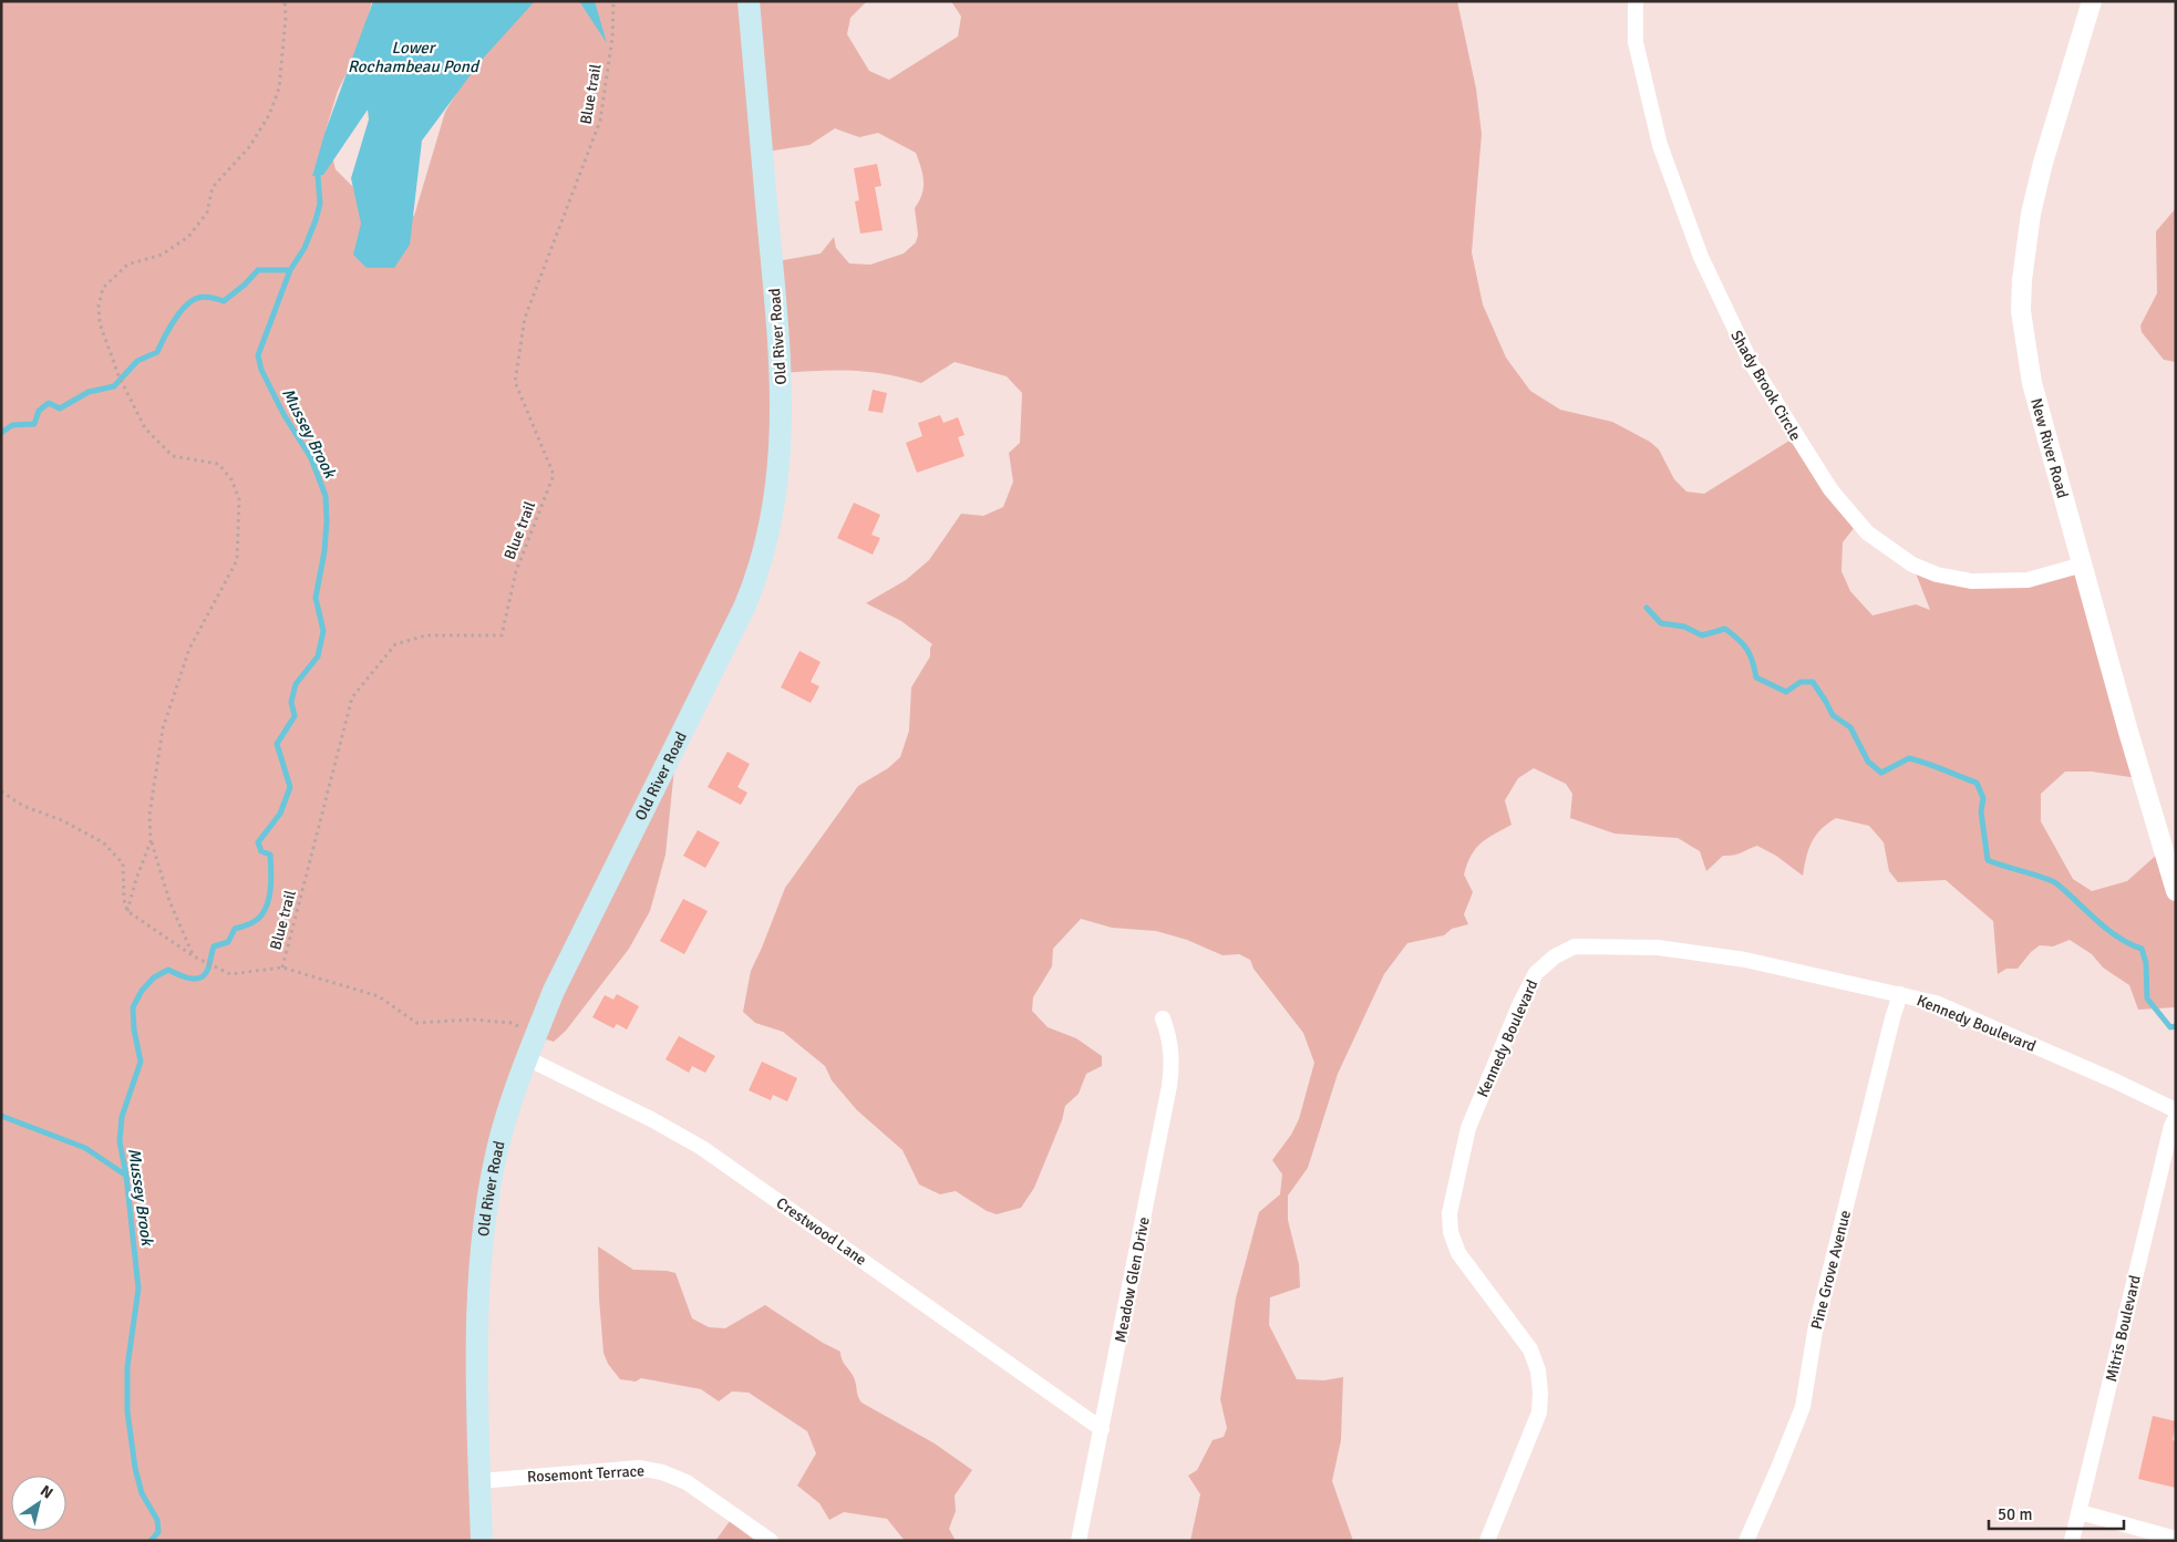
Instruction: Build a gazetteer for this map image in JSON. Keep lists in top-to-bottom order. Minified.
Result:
{"streets":{"main road":["Old River Road"],"street":["Shady Brook Circle","New River Road","Kennedy Boulevard","Crestwood Lane","Pine Grove Avenue","Meadow Glen Drive","Mitris Boulevard","Rosemont Terrace"],"path":["Blue trail"]},"crossings":[["Old River Road","Crestwood Lane"],["Old River Road","Rosemont Terrace"],["Shady Brook Circle","New River Road"],["Kennedy Boulevard","Pine Grove Avenue"],["Crestwood Lane","Meadow Glen Drive"]],"water":["Lower Rochambeau Pond","Mussey Brook"],"scale_bar":"50 m","north":"top right"}
